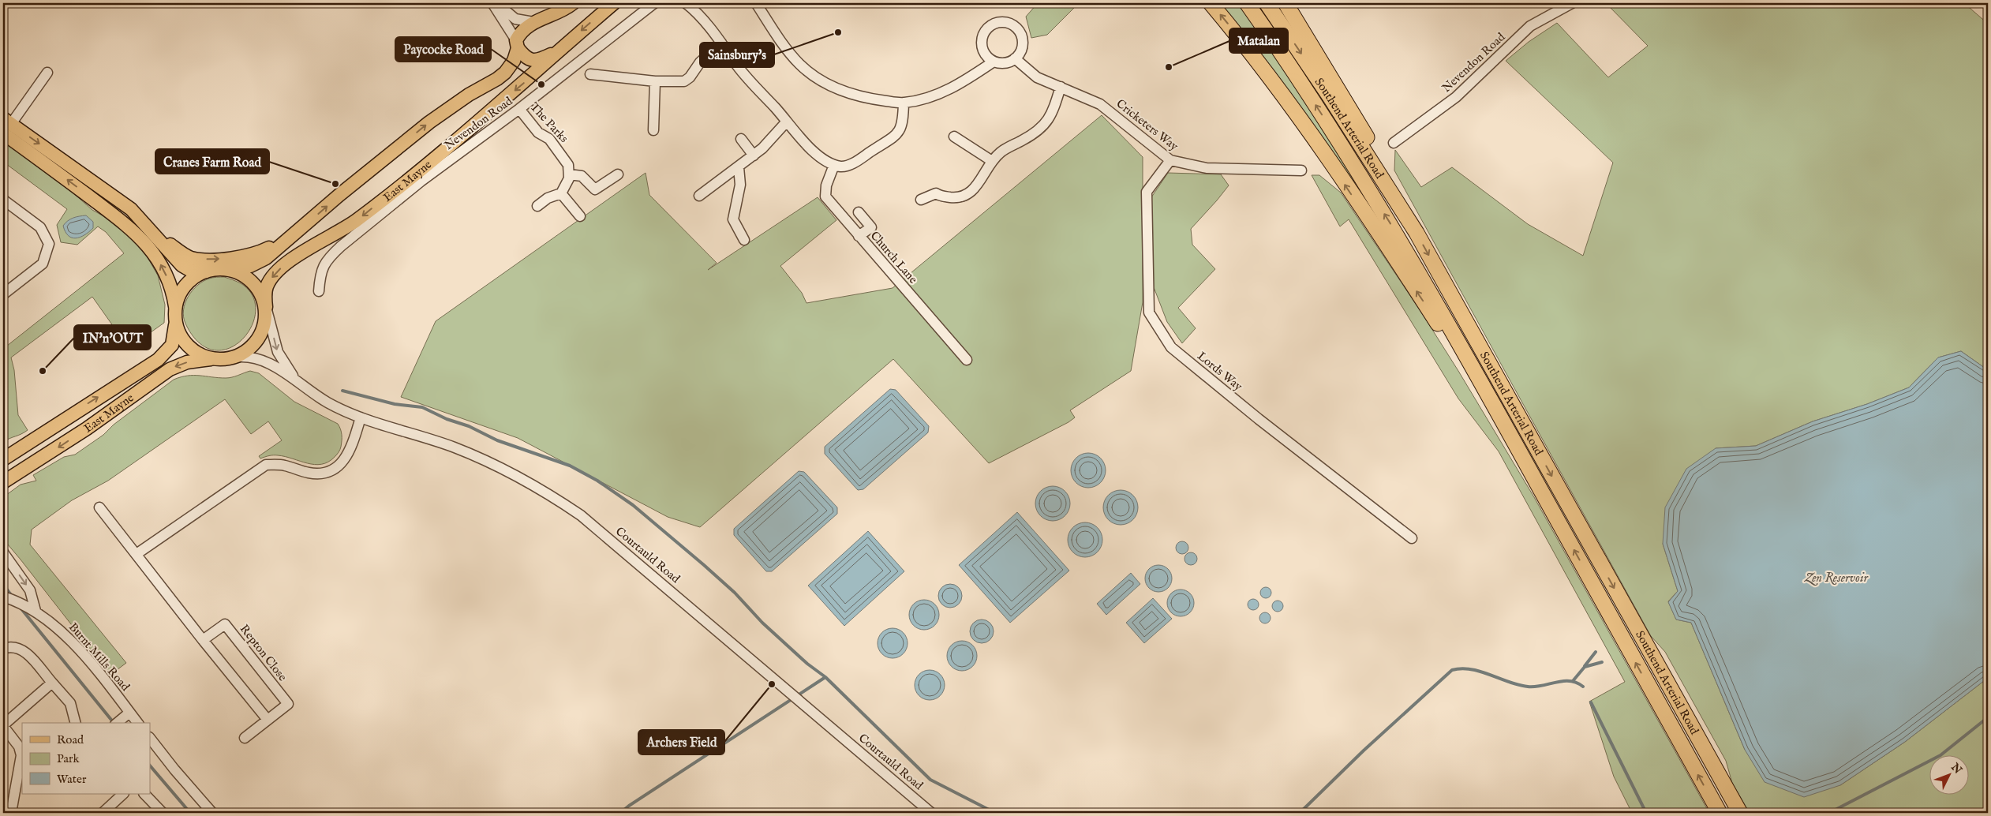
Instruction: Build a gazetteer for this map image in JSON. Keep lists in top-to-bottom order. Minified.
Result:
{"streets":{"highway":["Southend Arterial Road"],"main road":["East Mayne"],"street":["Nevendon Road","The Parks","Cricketers Way","Church Lane","Lords Way","Courtauld Road","Repton Close","Burnt Mills Road"]},"crossings":[["Nevendon Road","The Parks"],["Cricketers Way","Lords Way"],["East Mayne","Courtauld Road"]],"water":["Zen Reservoir"],"places":["Sainsbury's","Matalan","Paycocke Road","Cranes Farm Road","IN'n'OUT","Archers Field"],"legend":["Road","Park","Water"],"north":"top right"}
